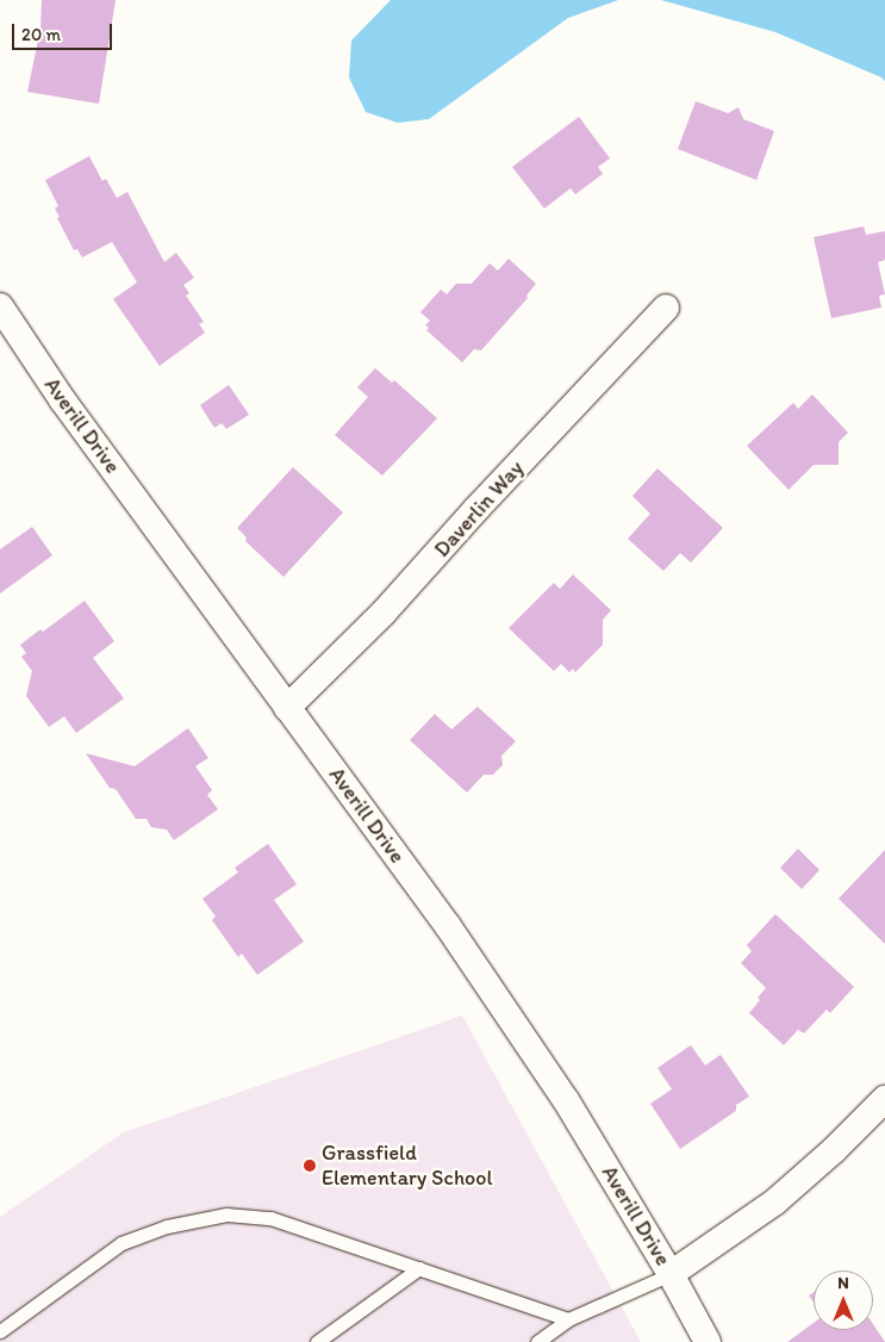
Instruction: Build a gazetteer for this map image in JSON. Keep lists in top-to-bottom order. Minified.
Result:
{"streets":{"street":["Averill Drive","Daverlin Way"]},"crossings":[["Averill Drive","Daverlin Way"]],"places":["Grassfield Elementary School"],"scale_bar":"20 m","north":"top"}
